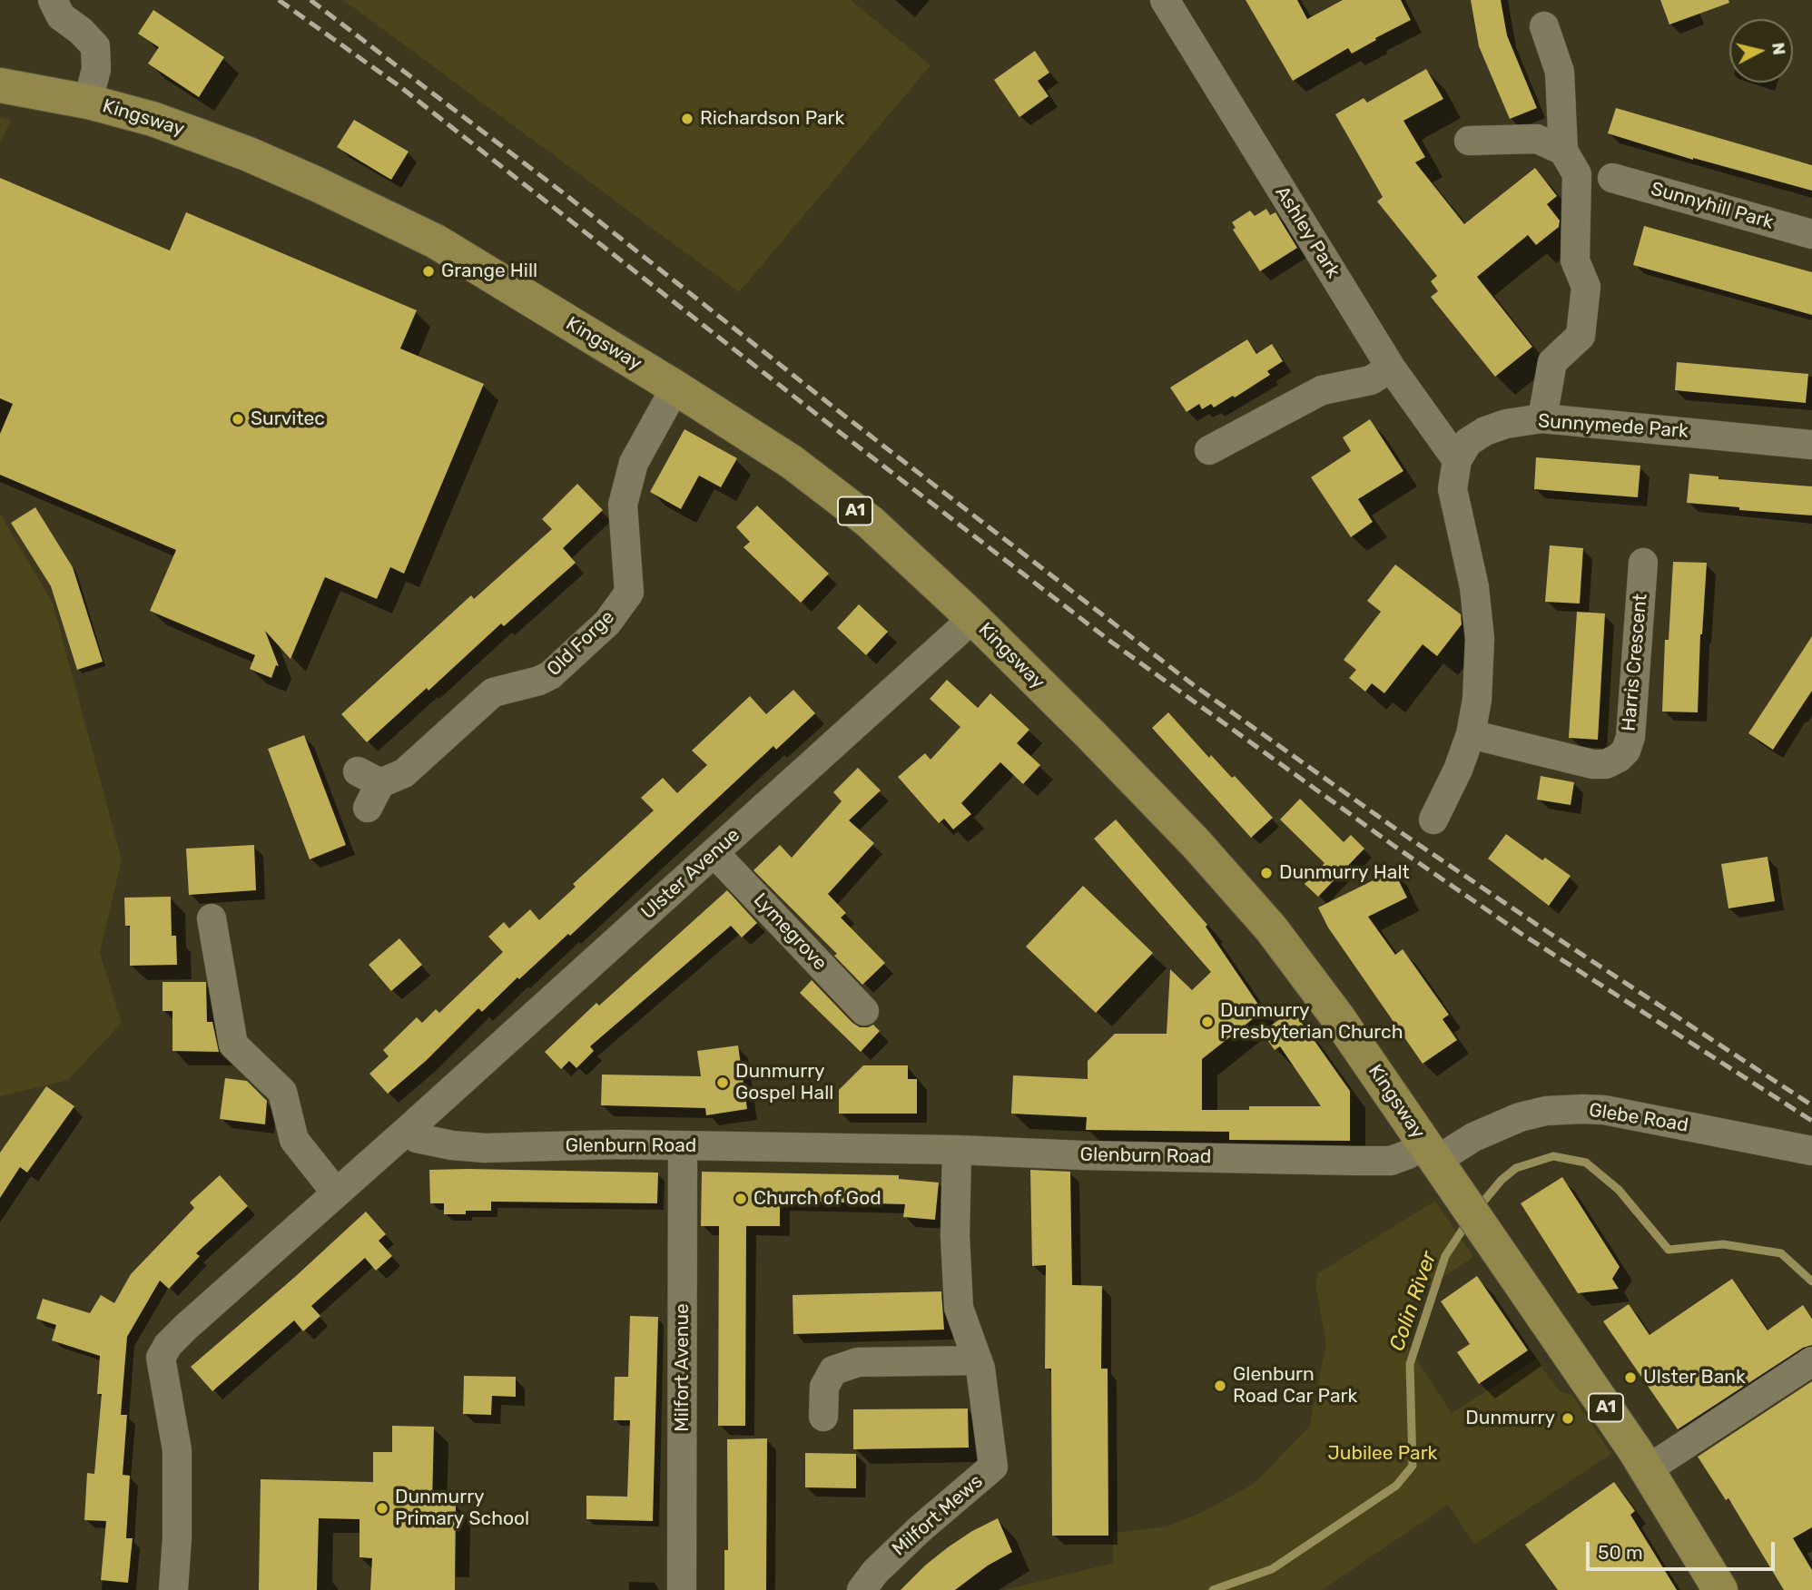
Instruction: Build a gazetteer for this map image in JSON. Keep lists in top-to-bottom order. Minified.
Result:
{"streets":{"main road":["Kingsway","A1"],"street":["Sunnyhill Park","Ashley Park","Sunnymede Park","Old Forge","Harris Crescent","Ulster Avenue","Lymegrove","Glebe Road","Glenburn Road","Milfort Avenue","Milfort Mews"]},"crossings":[["Kingsway","Old Forge"],["Kingsway","Ulster Avenue"],["Kingsway","Glebe Road"],["Kingsway","Glenburn Road"],["Ashley Park","Sunnymede Park"],["Ulster Avenue","Lymegrove"],["Ulster Avenue","Glenburn Road"],["Glebe Road","Glenburn Road"],["Glenburn Road","Milfort Avenue"],["Glenburn Road","Milfort Mews"]],"water":["Colin River"],"parks":["Jubilee Park"],"places":["Richardson Park","Grange Hill","Survitec","Dunmurry Halt","Dunmurry Presbyterian Church","Dunmurry Gospel Hall","Church of God","Ulster Bank","Glenburn Road Car Park","Dunmurry","Dunmurry Primary School"],"scale_bar":"50 m","north":"right"}
